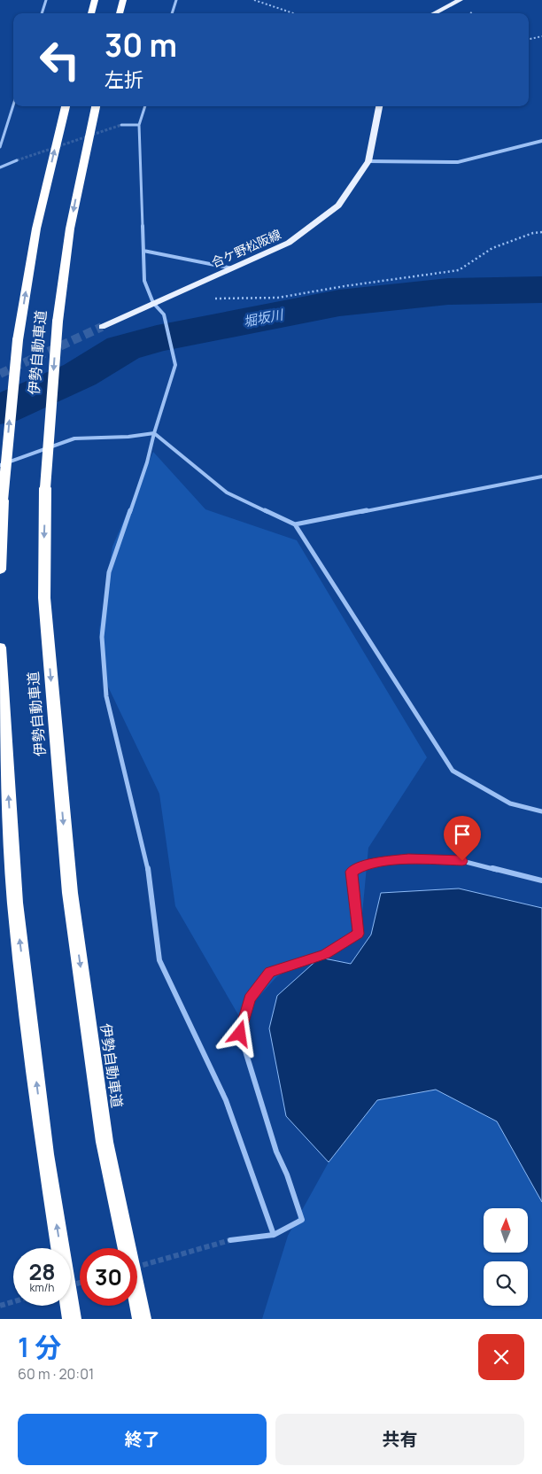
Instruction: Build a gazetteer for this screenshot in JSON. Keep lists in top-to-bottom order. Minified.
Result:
{"streets":{"highway":["伊勢自動車道"],"main road":["合ケ野松阪線"]},"water":["堀坂川"],"north":"top","page":{"turn":["30 m","左折"],"speed":"28 km/h","limit":"30","heading":["1 分","60 m · 20:01"],"buttons":["終了","共有"]}}
